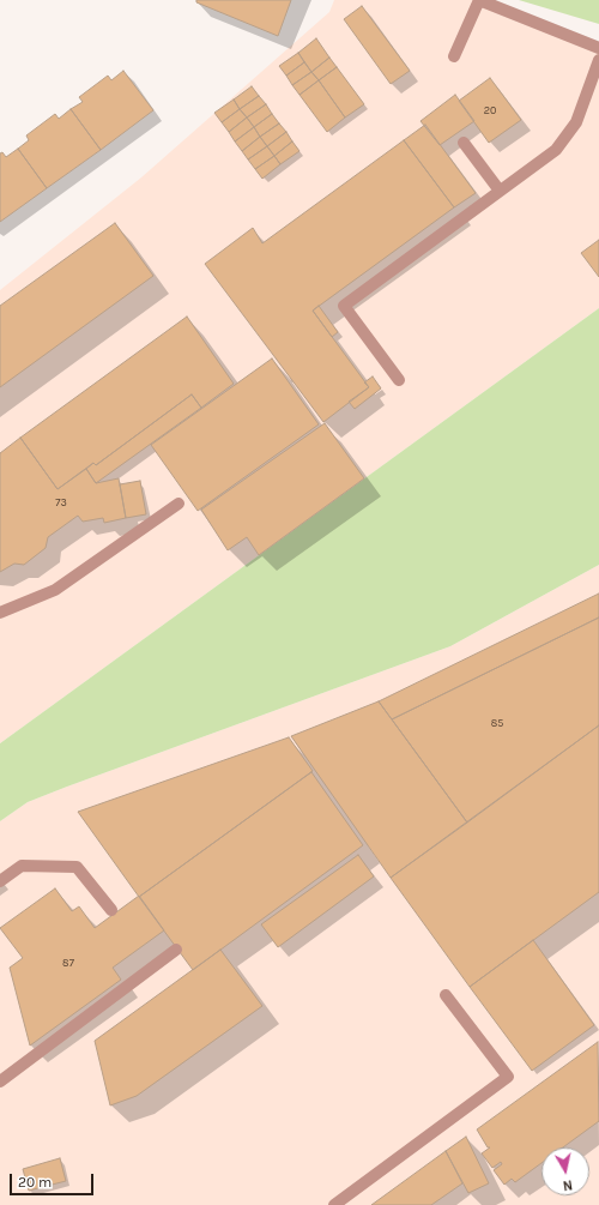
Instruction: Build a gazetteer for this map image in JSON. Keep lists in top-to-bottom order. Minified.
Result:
{"house_numbers":["20","73","85","87"],"scale_bar":"20 m","north":"bottom"}
